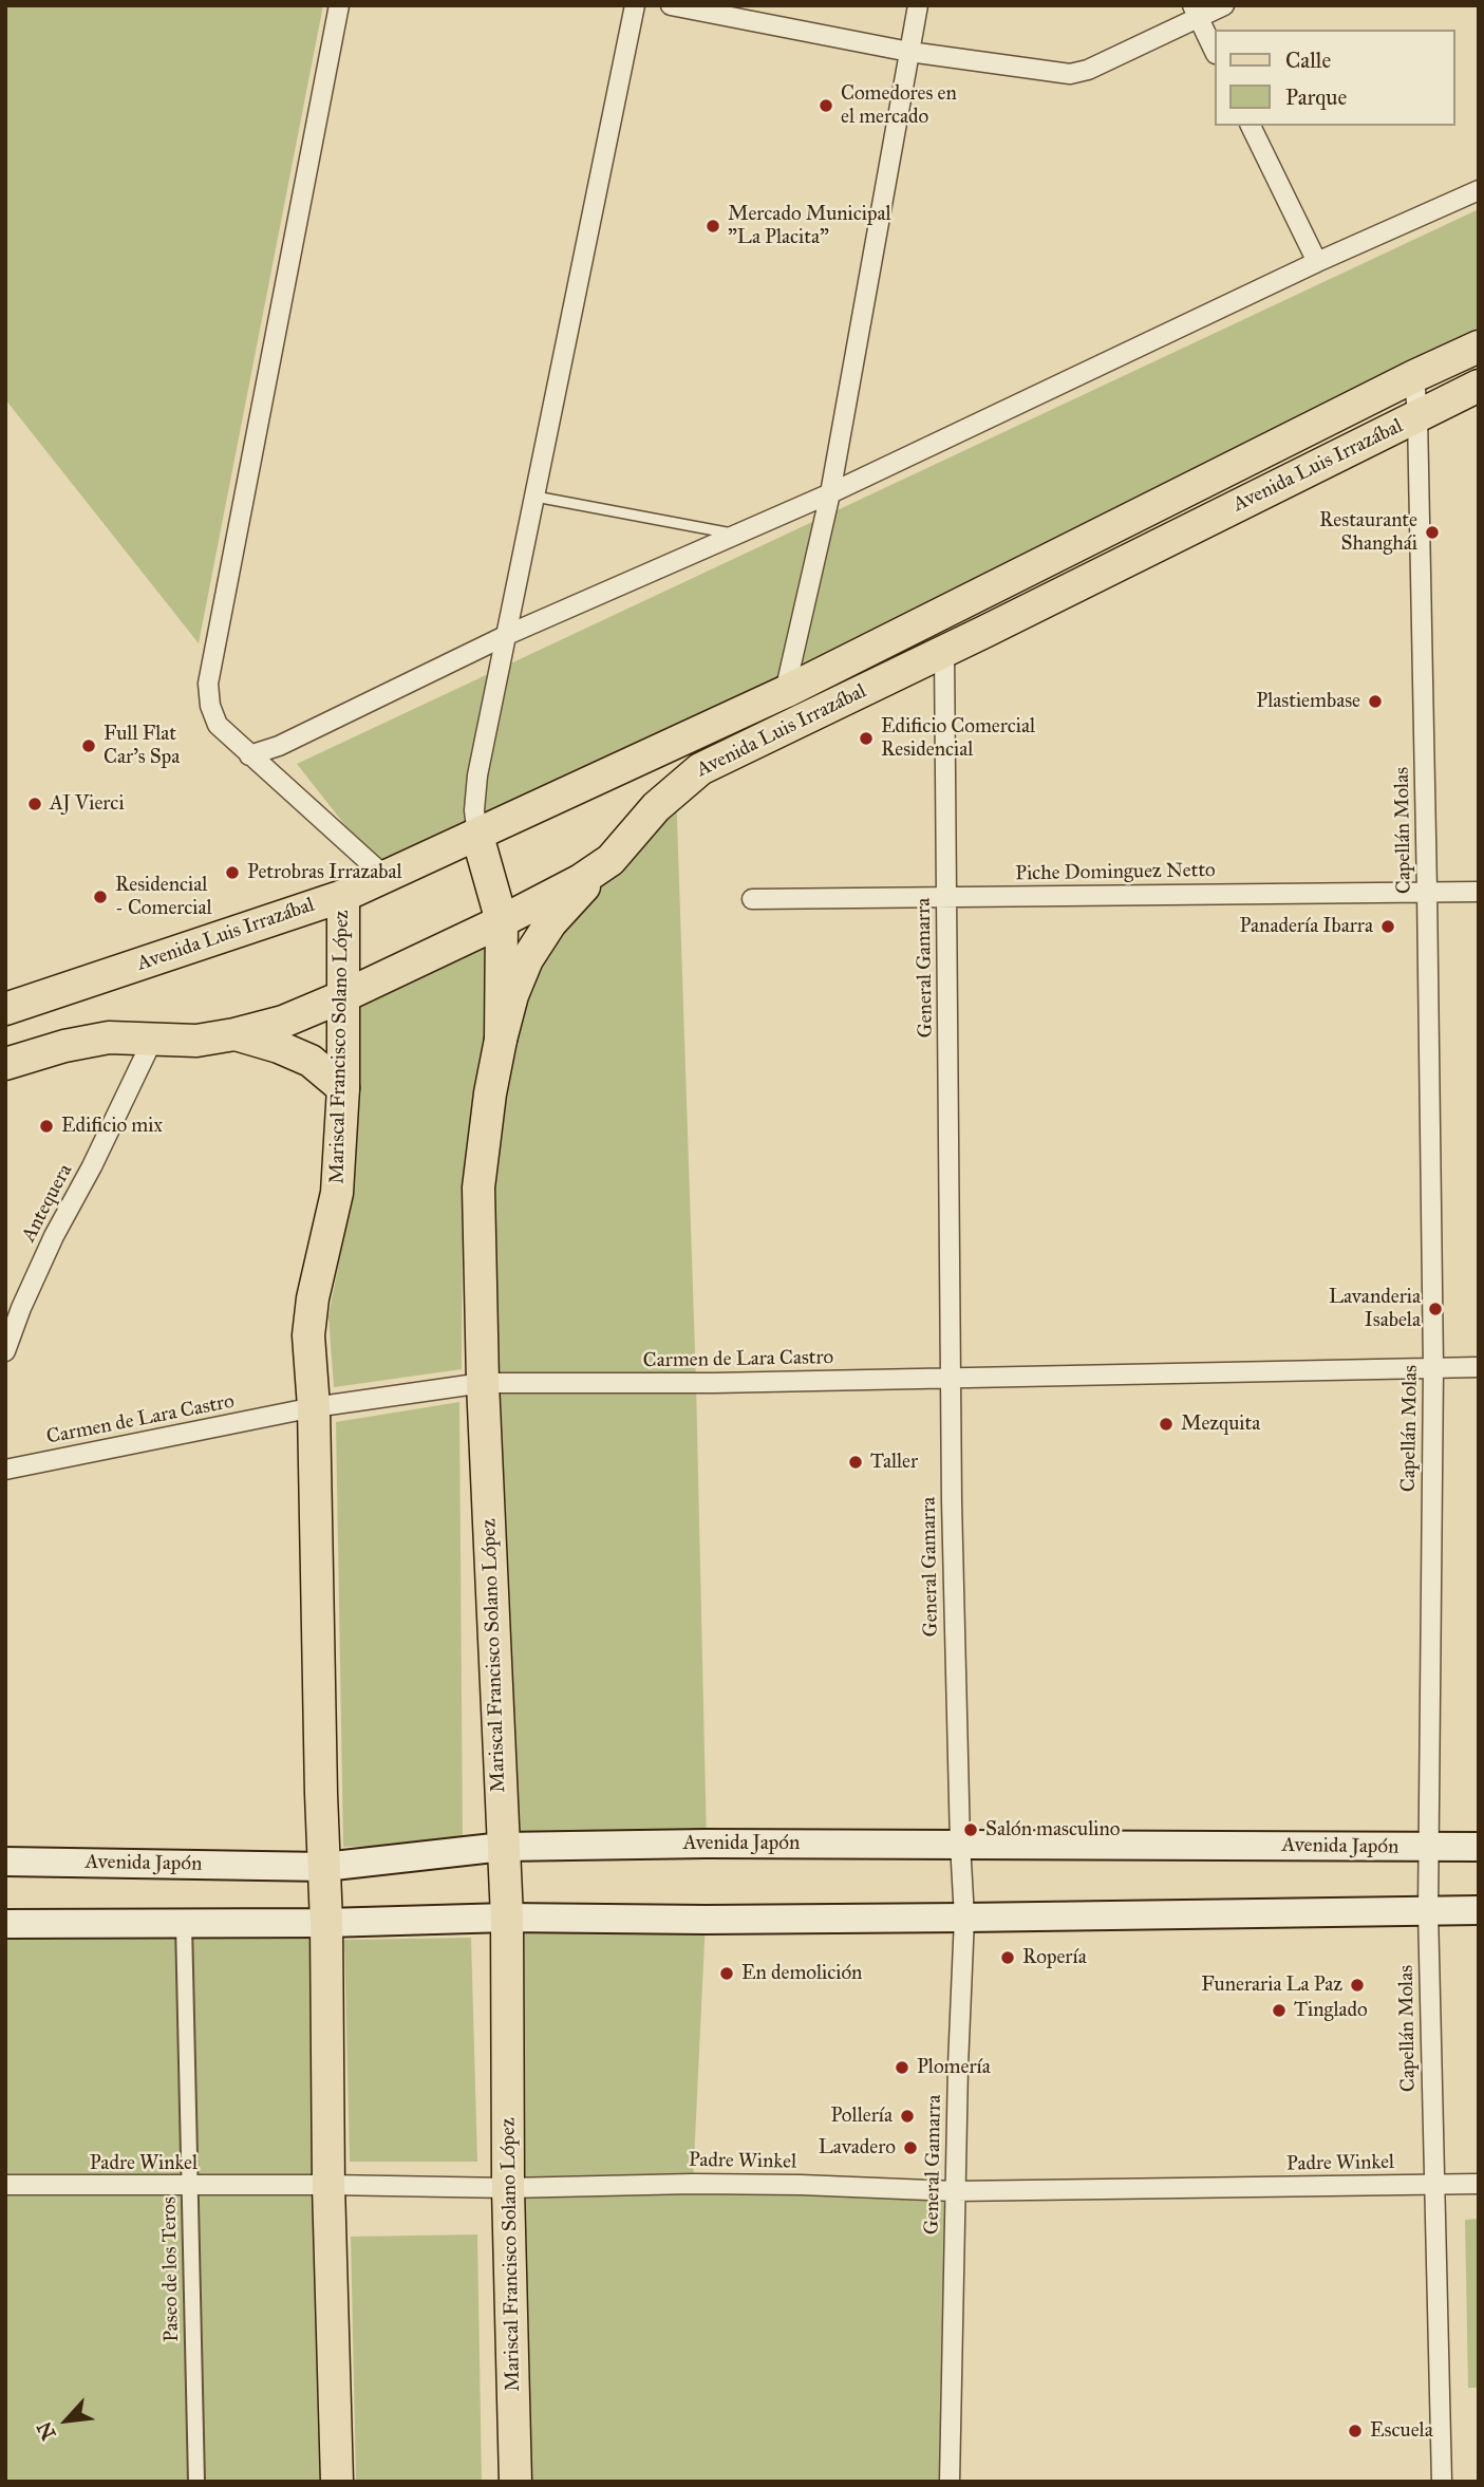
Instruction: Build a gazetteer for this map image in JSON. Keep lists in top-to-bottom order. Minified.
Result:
{"streets":{"main road":["Avenida Luis Irrazábal","Mariscal Francisco Solano López","Avenida Japón"],"street":["Capellán Molas","Piche Dominguez Netto","General Gamarra","Antequera","Carmen de Lara Castro","Padre Winkel","Paseo de los Teros"]},"crossings":[["Avenida Luis Irrazábal","Capellán Molas"],["Avenida Luis Irrazábal","General Gamarra"],["Avenida Luis Irrazábal","Mariscal Francisco Solano López"],["Avenida Luis Irrazábal","Antequera"],["Capellán Molas","Piche Dominguez Netto"],["Capellán Molas","Carmen de Lara Castro"],["Capellán Molas","Avenida Japón"],["Capellán Molas","Padre Winkel"],["Piche Dominguez Netto","General Gamarra"],["General Gamarra","Carmen de Lara Castro"],["General Gamarra","Avenida Japón"],["General Gamarra","Padre Winkel"],["Mariscal Francisco Solano López","Carmen de Lara Castro"],["Mariscal Francisco Solano López","Avenida Japón"],["Mariscal Francisco Solano López","Padre Winkel"],["Padre Winkel","Paseo de los Teros"]],"places":["Comedores en el mercado","Mercado Municipal \"La Placita\"","Restaurante Shanghái","Plastiembase","Edificio Comercial Residencial","Full Flat Car's Spa","AJ Vierci","Petrobras Irrazabal","Residencial - Comercial","Panadería Ibarra","Edificio mix","Lavanderia Isabela","Mezquita","Taller","Salón masculino","Ropería","En demolición","Funeraria La Paz","Tinglado","Plomería","Pollería","Lavadero","Escuela"],"legend":["Calle","Parque"],"north":"bottom left"}
